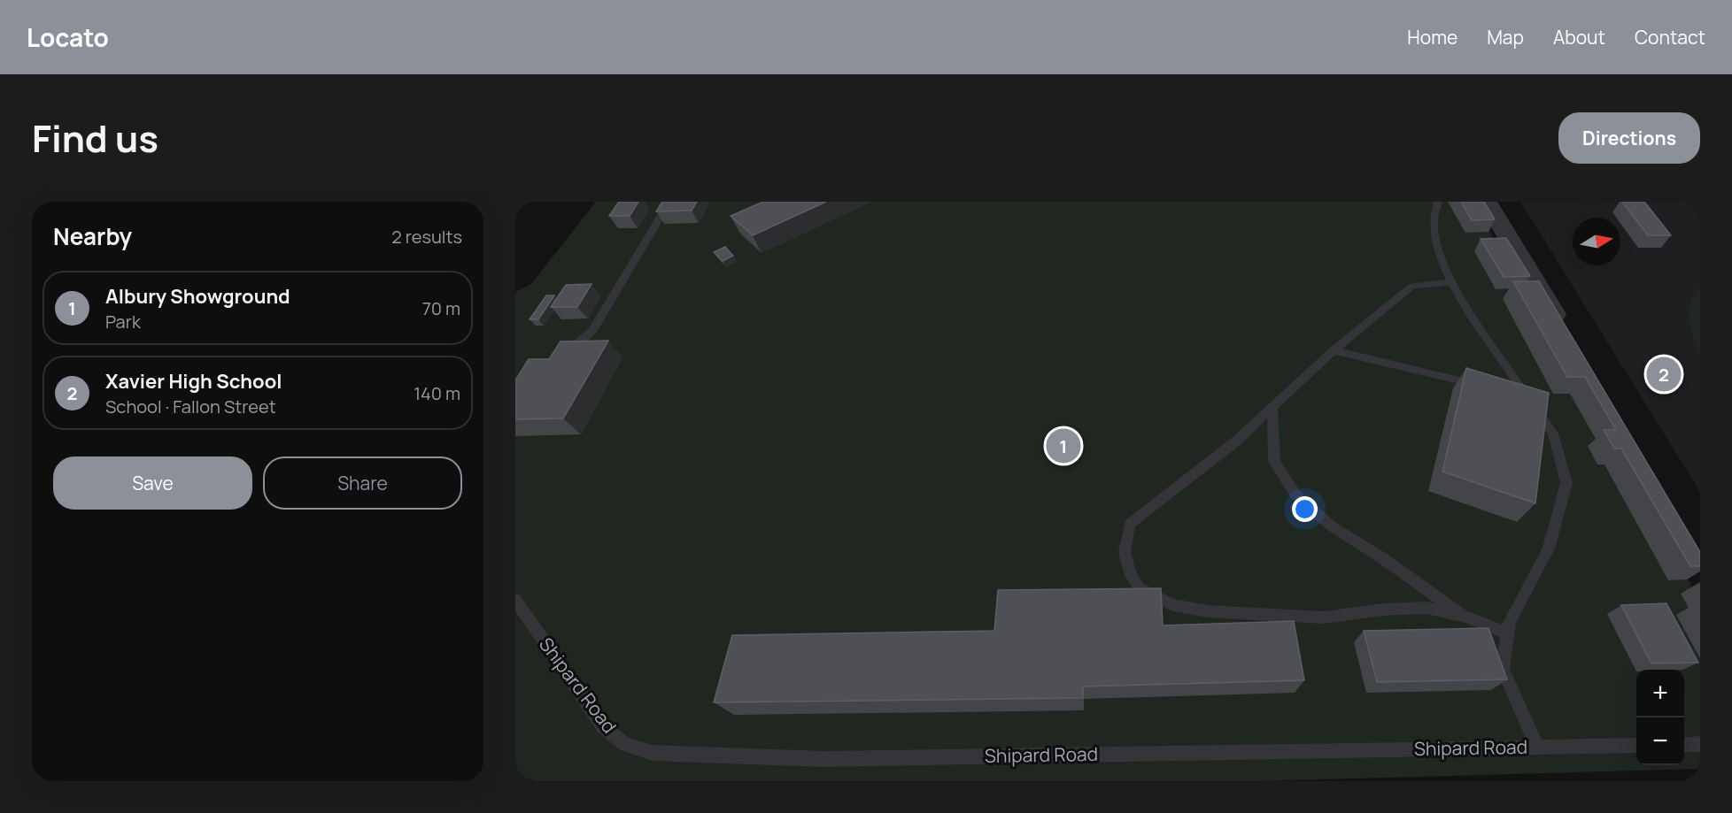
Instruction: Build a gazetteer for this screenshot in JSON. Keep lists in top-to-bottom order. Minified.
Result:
{"streets":{"lane":["Shipard Road"]},"north":"right","page":{"header":"Locato","nav":["Home","Map","About","Contact"],"title":"Find us","buttons":["Directions",["Save","Share"]],"heading":["Nearby","2 results"],"list":[{"mark":"1","name":"Albury Showground","note":"Park","value":"70 m"},{"mark":"2","name":"Xavier High School","note":"School · Fallon Street","value":"140 m"}],"pins":["2","1"],"map_buttons":["+","−"]}}
